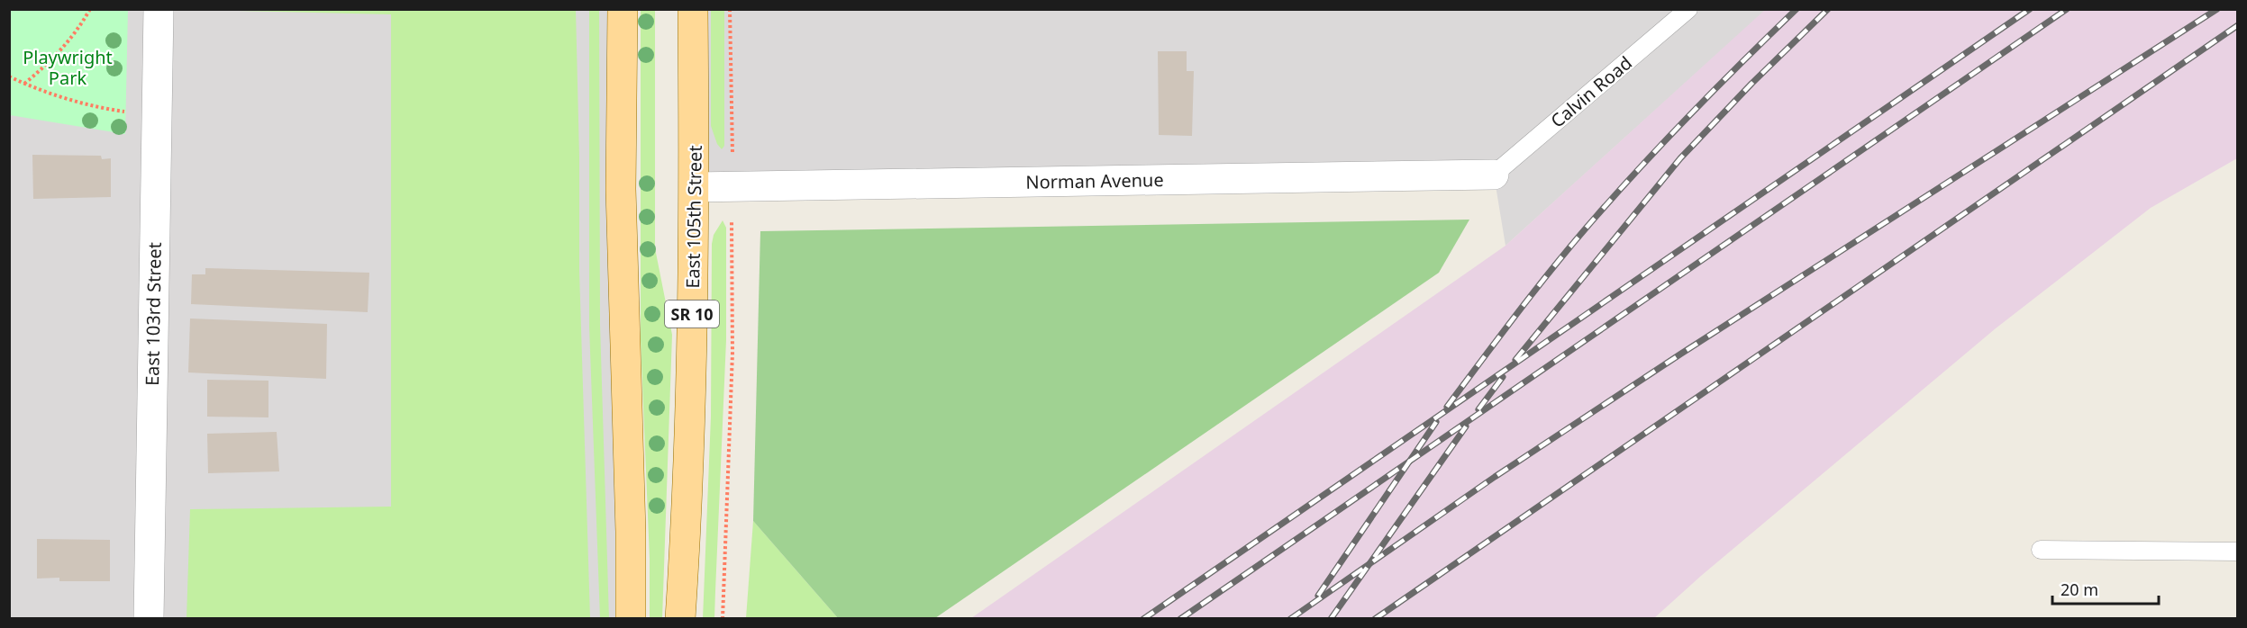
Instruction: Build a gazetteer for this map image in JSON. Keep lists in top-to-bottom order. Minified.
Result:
{"streets":{"main road":["East 105th Street","SR 10"],"street":["Norman Avenue","East 103rd Street"],"lane":["Calvin Road"]},"crossings":[["Calvin Road","Norman Avenue"],["Norman Avenue","East 105th Street"]],"parks":["Playwright Park"],"scale_bar":"20 m"}
